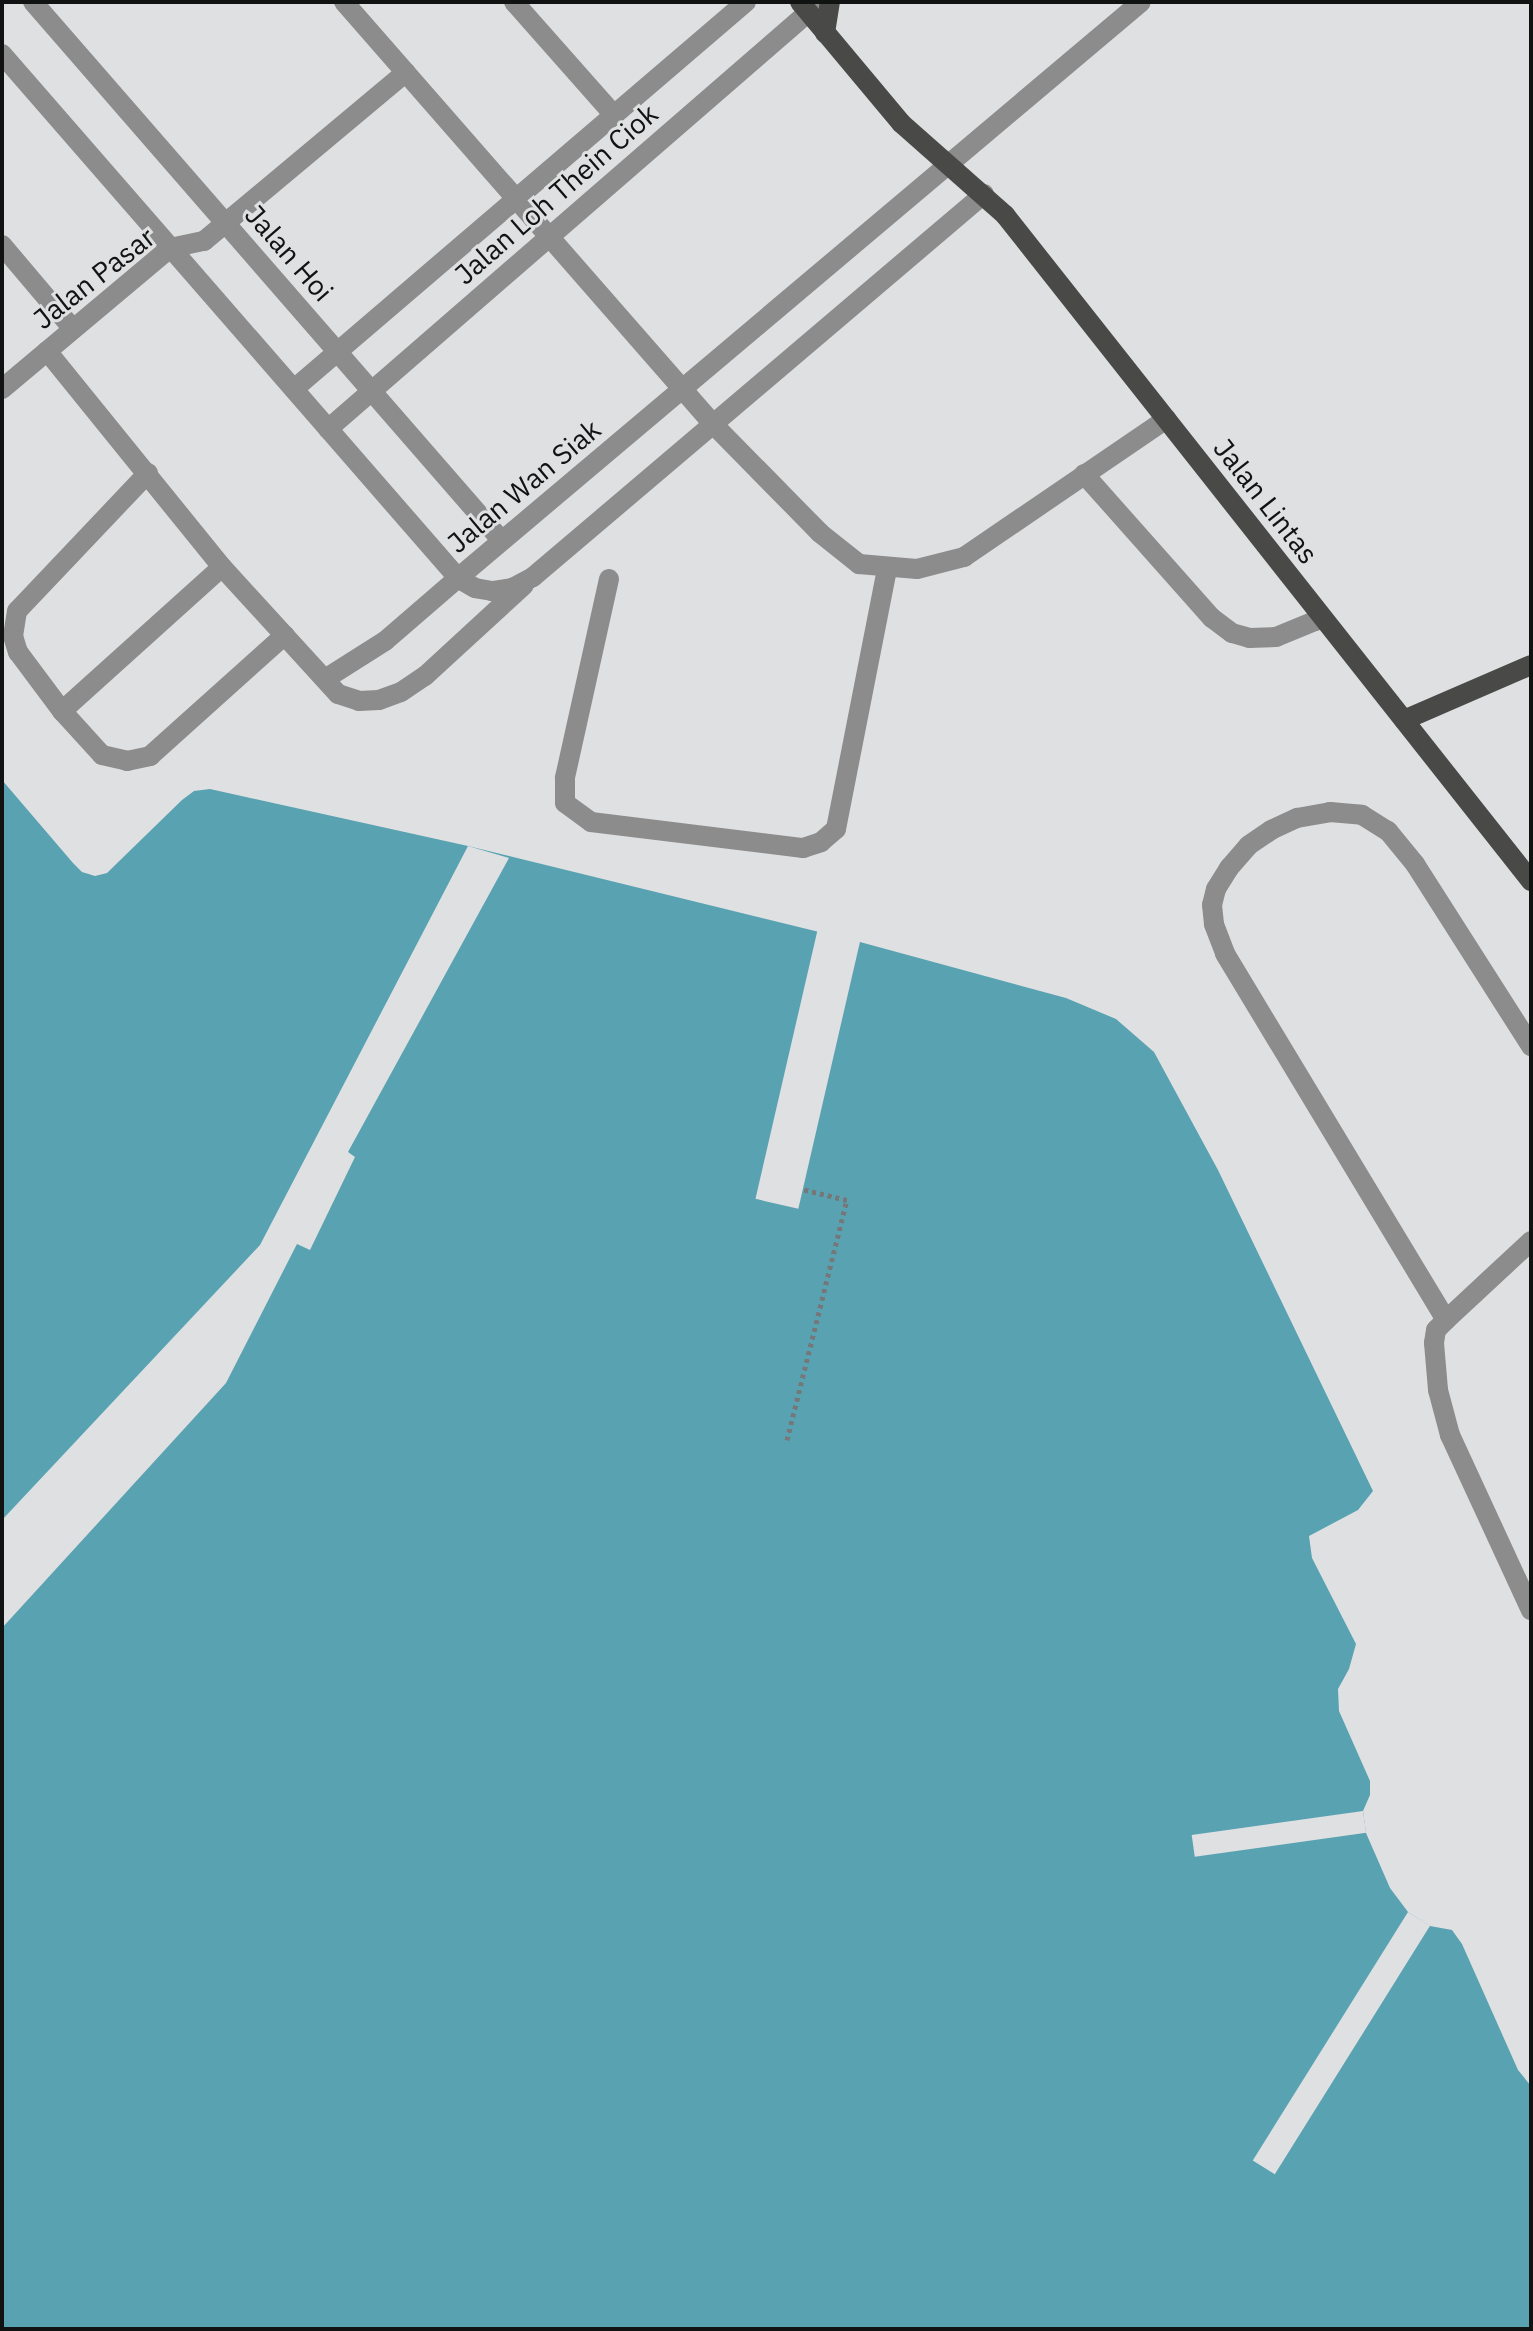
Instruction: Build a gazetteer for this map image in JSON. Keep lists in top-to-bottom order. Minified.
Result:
{"streets":{"main road":["Jalan Lintas"],"street":["Jalan Loh Thein Ciok","Jalan Hoi","Jalan Pasar","Jalan Wan Siak"]},"crossings":[["Jalan Loh Thein Ciok","Jalan Hoi"],["Jalan Loh Thein Ciok","Jalan Lintas"],["Jalan Hoi","Jalan Pasar"],["Jalan Hoi","Jalan Wan Siak"],["Jalan Wan Siak","Jalan Lintas"]]}
